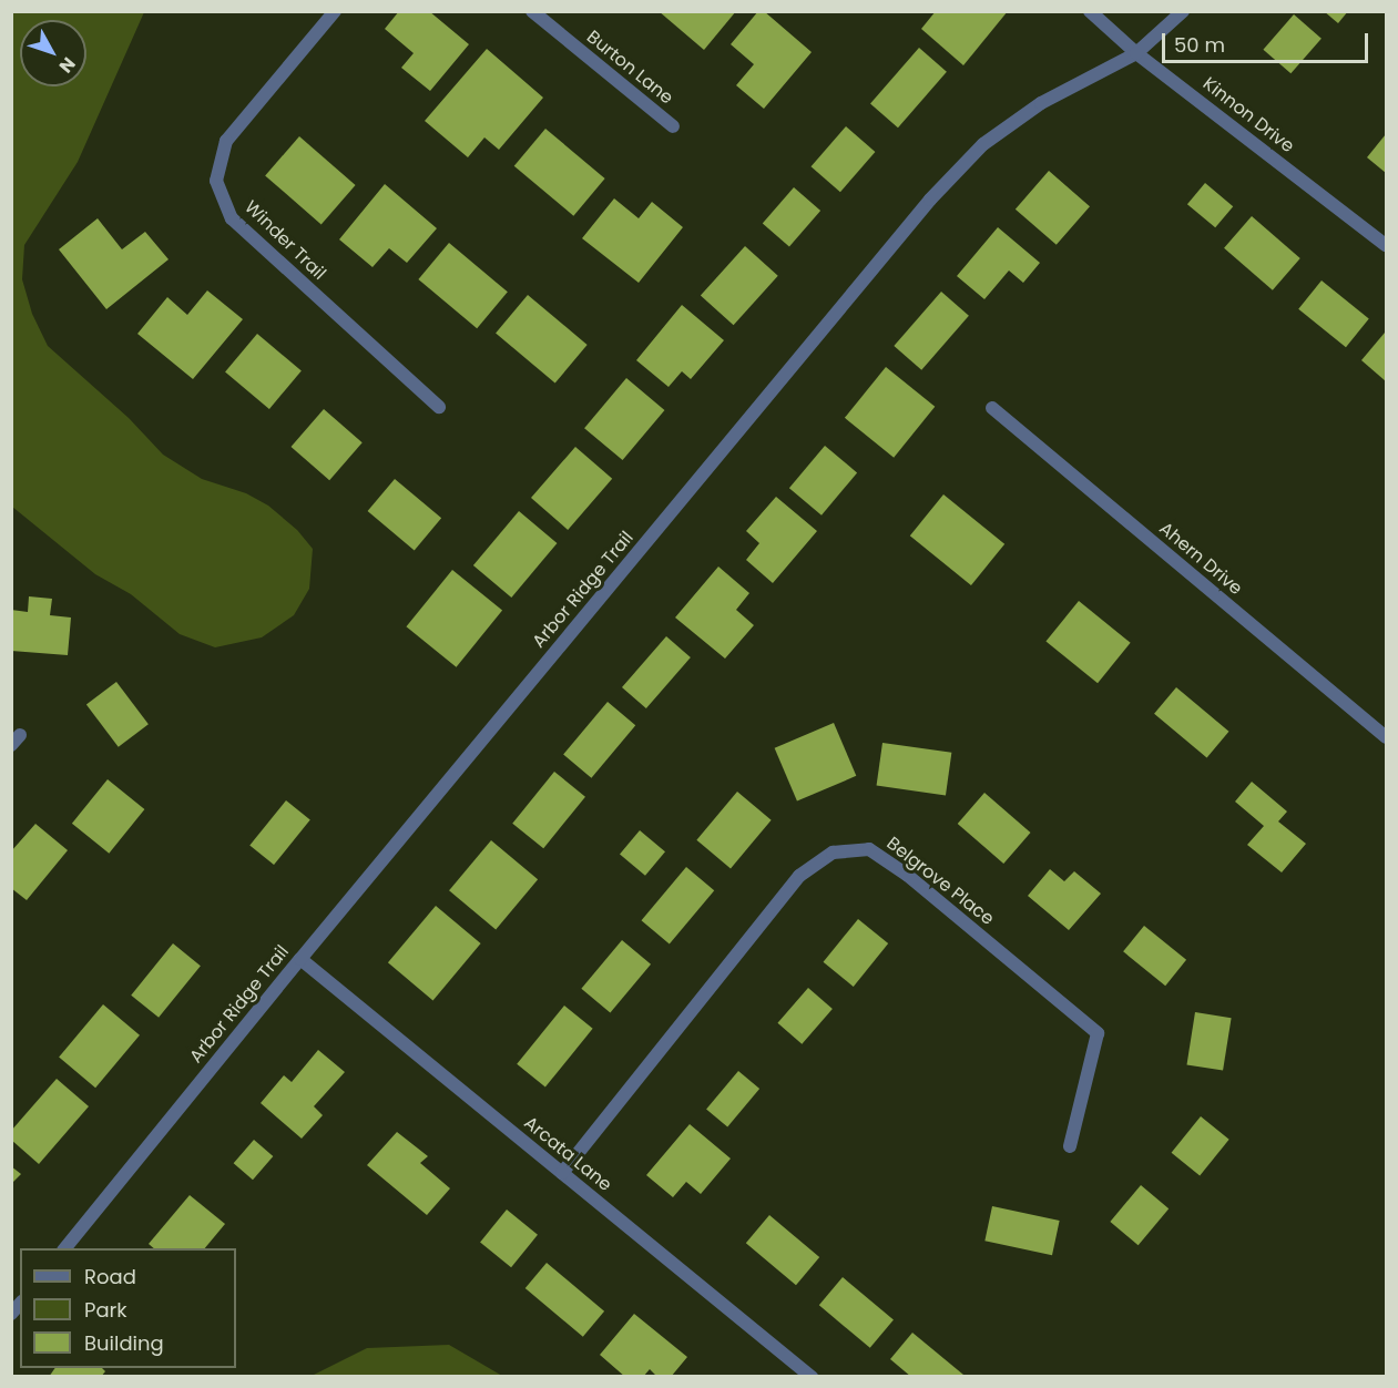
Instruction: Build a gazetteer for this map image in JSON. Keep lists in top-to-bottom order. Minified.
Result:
{"streets":{"street":["Burton Lane","Kinnon Drive","Winder Trail","Ahern Drive","Arbor Ridge Trail","Belgrove Place","Arcata Lane"]},"crossings":[["Kinnon Drive","Arbor Ridge Trail"],["Arbor Ridge Trail","Arcata Lane"],["Belgrove Place","Arcata Lane"]],"legend":["Road","Park","Building"],"scale_bar":"50 m","north":"bottom right"}
